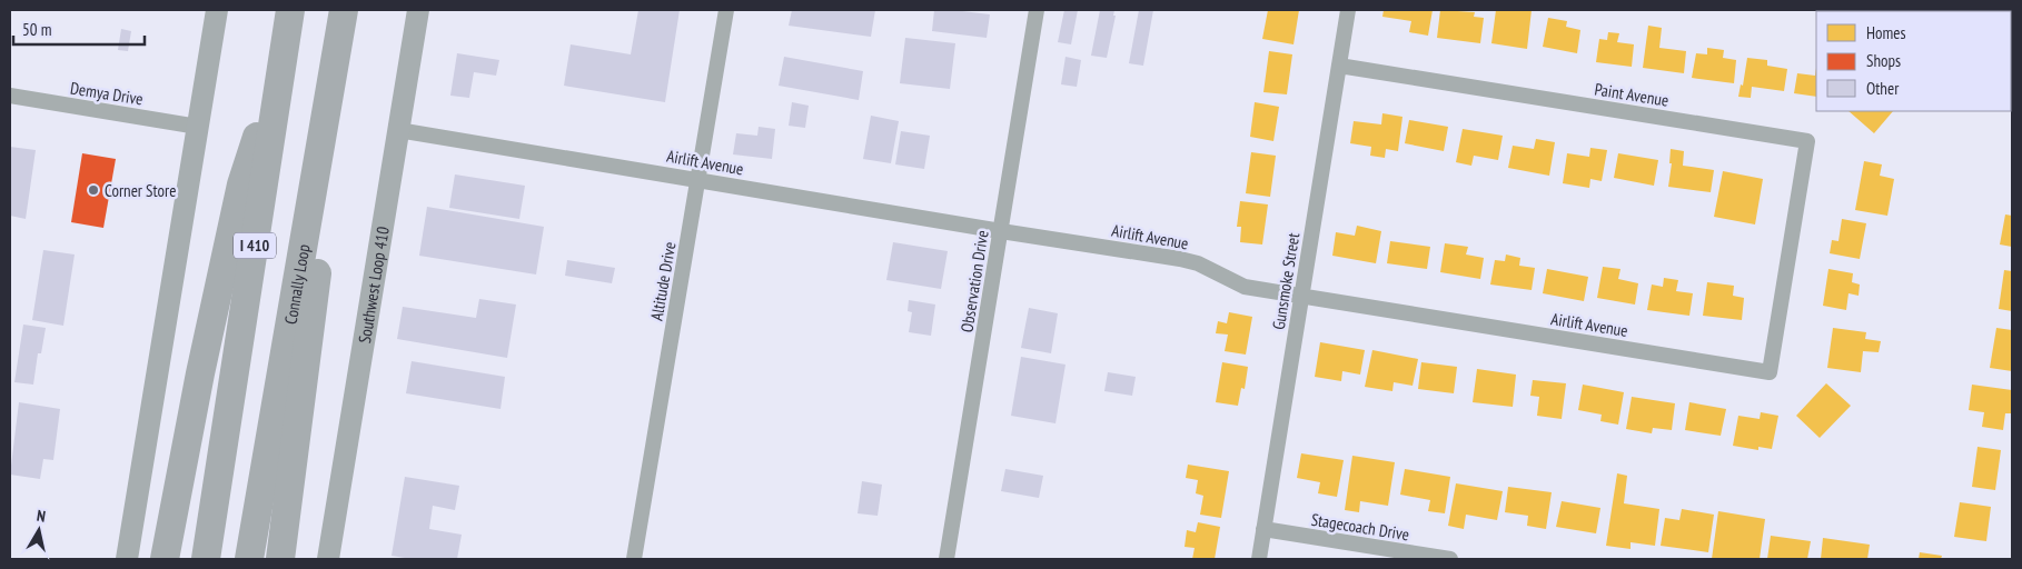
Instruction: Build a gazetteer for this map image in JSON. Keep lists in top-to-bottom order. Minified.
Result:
{"streets":{"highway":["I 410","Connally Loop"],"main road":["Southwest Loop 410"],"street":["Demya Drive","Paint Avenue","Airlift Avenue","Altitude Drive","Observation Drive","Gunsmoke Street","Stagecoach Drive"]},"crossings":[["Paint Avenue","Airlift Avenue"],["Paint Avenue","Gunsmoke Street"],["Airlift Avenue","Altitude Drive"],["Airlift Avenue","Observation Drive"],["Airlift Avenue","Gunsmoke Street"],["Airlift Avenue","Southwest Loop 410"],["Gunsmoke Street","Stagecoach Drive"]],"places":["Corner Store"],"legend":["Homes","Shops","Other"],"scale_bar":"50 m","north":"top"}
